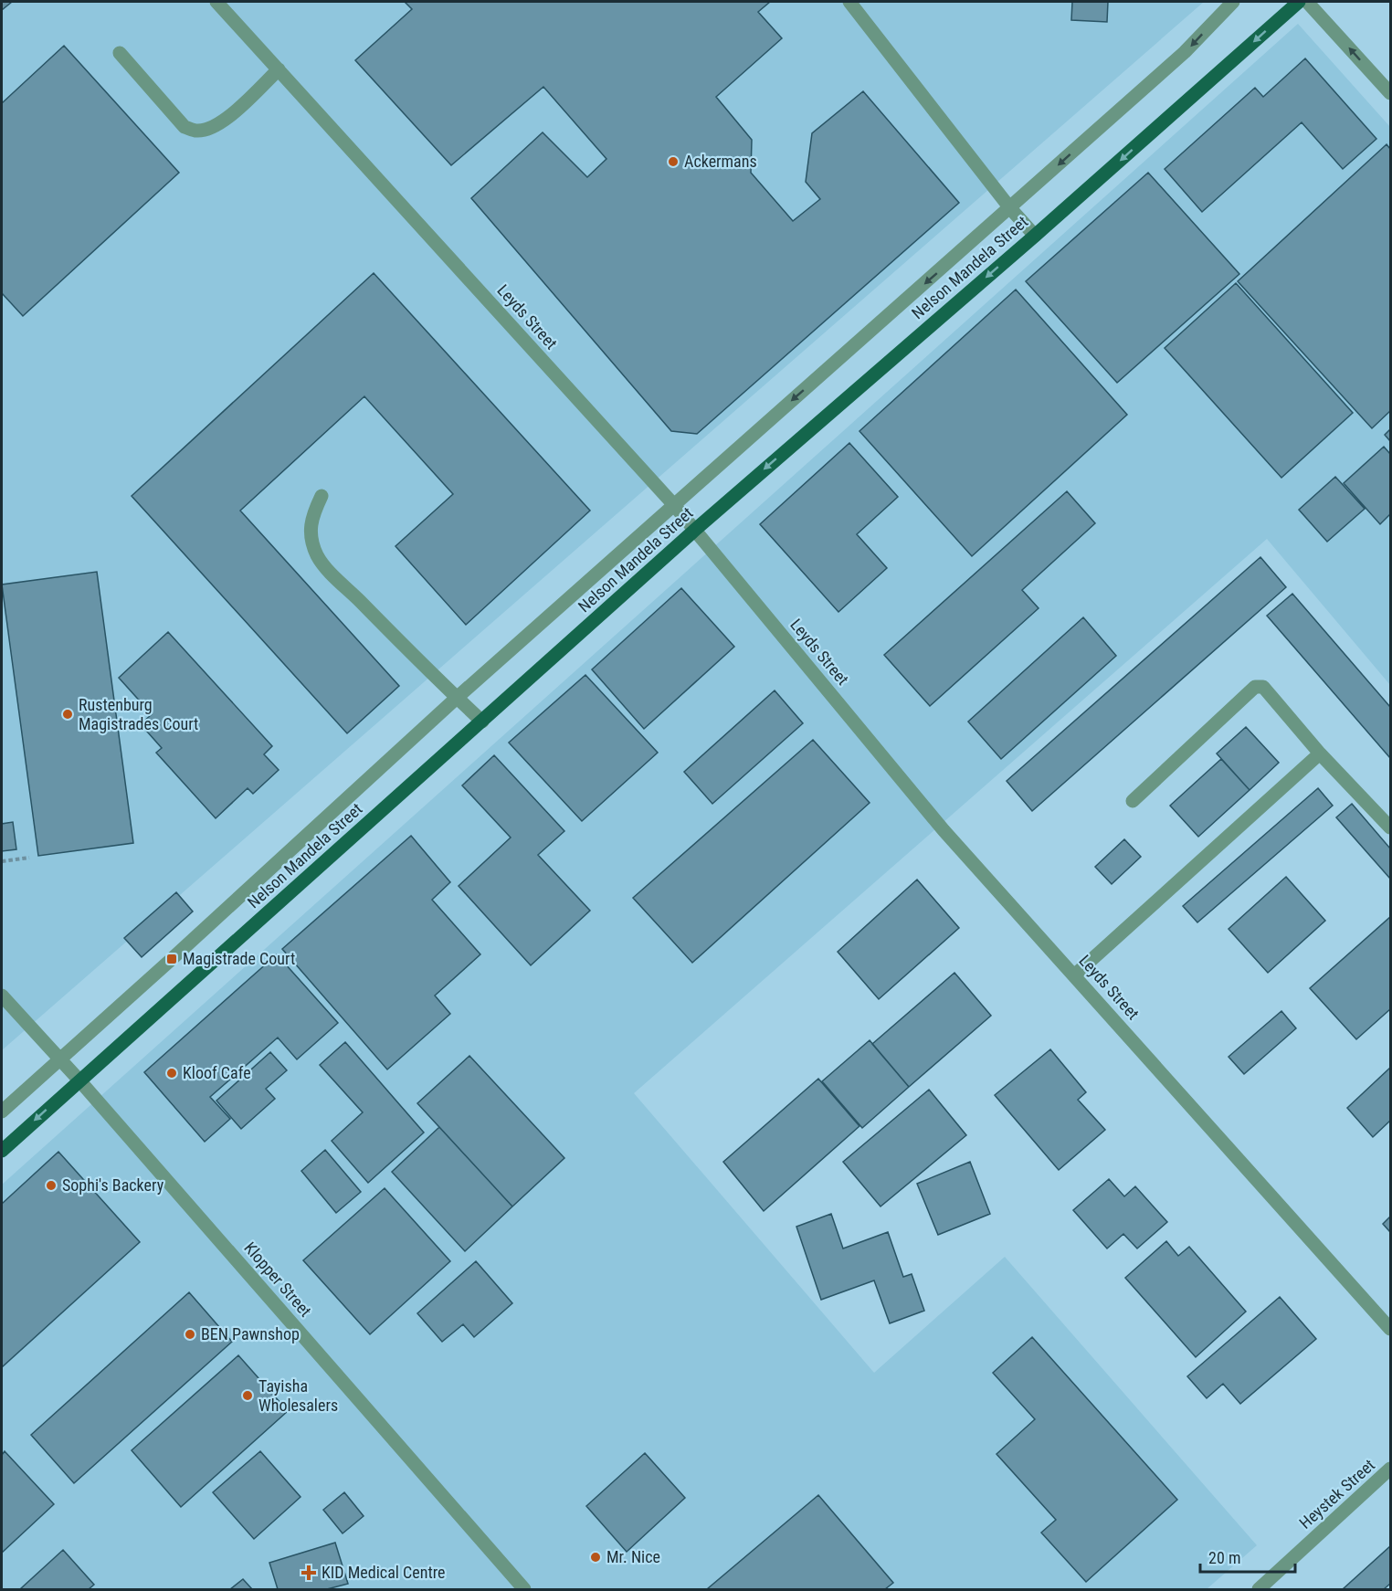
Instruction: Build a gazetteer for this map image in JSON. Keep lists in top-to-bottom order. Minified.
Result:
{"streets":{"main road":["Nelson Mandela Street"],"street":["Leyds Street","Klopper Street","Heystek Street"]},"crossings":[["Nelson Mandela Street","Leyds Street"],["Nelson Mandela Street","Klopper Street"]],"one_way":["Nelson Mandela Street"],"places":{"other":["Ackermans","Rustenburg Magistrades Court","Kloof Cafe","Sophi's Backery","BEN Pawnshop","Tayisha Wholesalers","Mr. Nice"],"transit":["Magistrade Court"],"health":["KID Medical Centre"]},"scale_bar":"20 m"}
